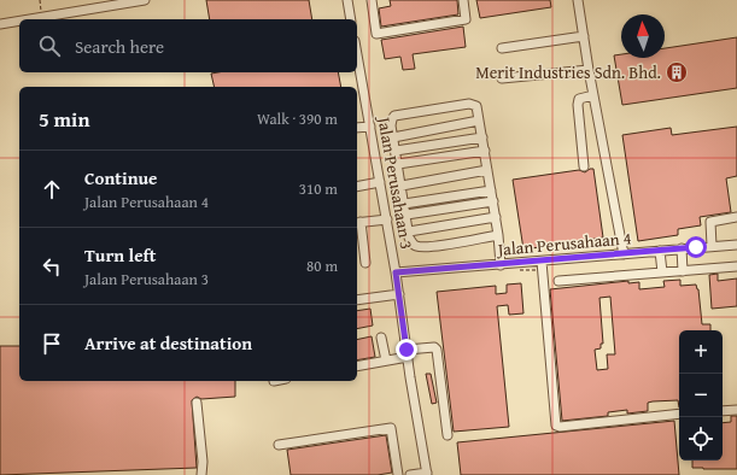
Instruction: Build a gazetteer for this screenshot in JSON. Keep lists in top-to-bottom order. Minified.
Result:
{"streets":{"street":["Jalan Perusahaan 3","Jalan Perusahaan 4"]},"crossings":[["Jalan Perusahaan 3","Jalan Perusahaan 4"]],"places":{"building":["Merit Industries Sdn. Bhd."]},"north":"top","page":{"search":"Search here","heading":["5 min","Walk · 390 m"],"list":[["Continue","Jalan Perusahaan 4","310 m"],["Turn left","Jalan Perusahaan 3","80 m"],"Arrive at destination"],"map_buttons":["+","−"]}}
